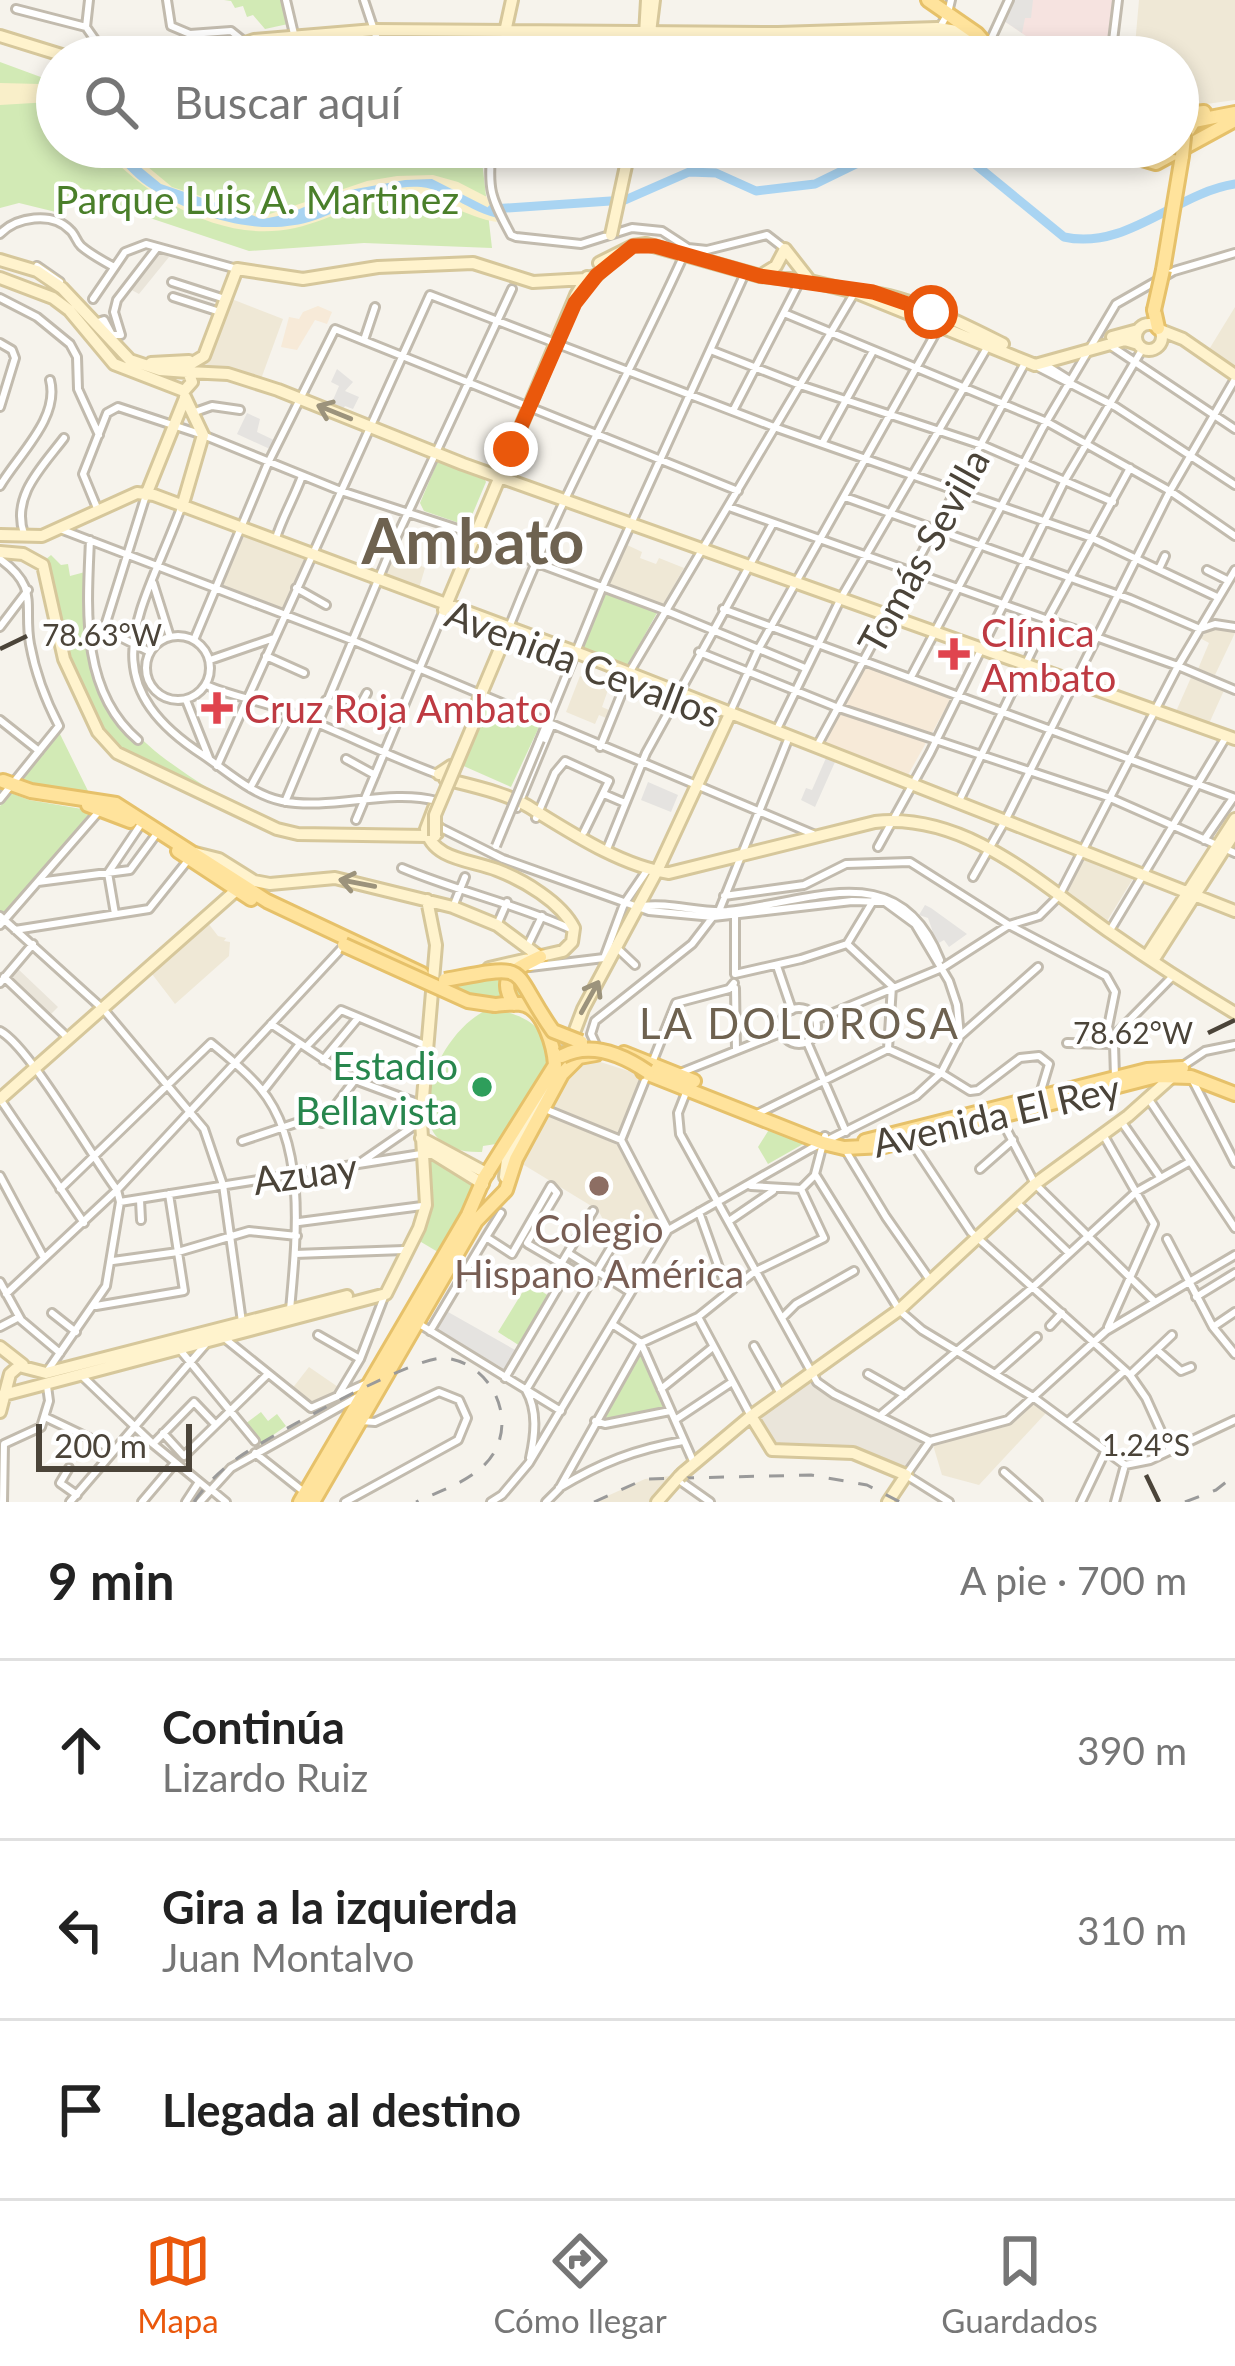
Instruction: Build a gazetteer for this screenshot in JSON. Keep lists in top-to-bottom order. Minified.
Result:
{"streets":{"main road":["Avenida Cevallos","Avenida El Rey","Azuay"],"street":["Tomás Sevilla"]},"crossings":[["Tomás Sevilla","Avenida Cevallos"]],"districts":["Ambato","LA DOLOROSA"],"parks":["Parque Luis A. Martinez"],"places":{"health":["Clínica Ambato","Cruz Roja Ambato"],"other":["Estadio Bellavista","Colegio Hispano América"]},"scale_bar":"200 m","page":{"search":"Buscar aquí","scale":"200 m","heading":["9 min","A pie · 700 m"],"list":[["Continúa","Lizardo Ruiz","390 m"],["Gira a la izquierda","Juan Montalvo","310 m"],"Llegada al destino"],"nav":["Mapa","Cómo llegar","Guardados"]},"coordinates":["78.63°W","78.62°W","1.24°S"]}
